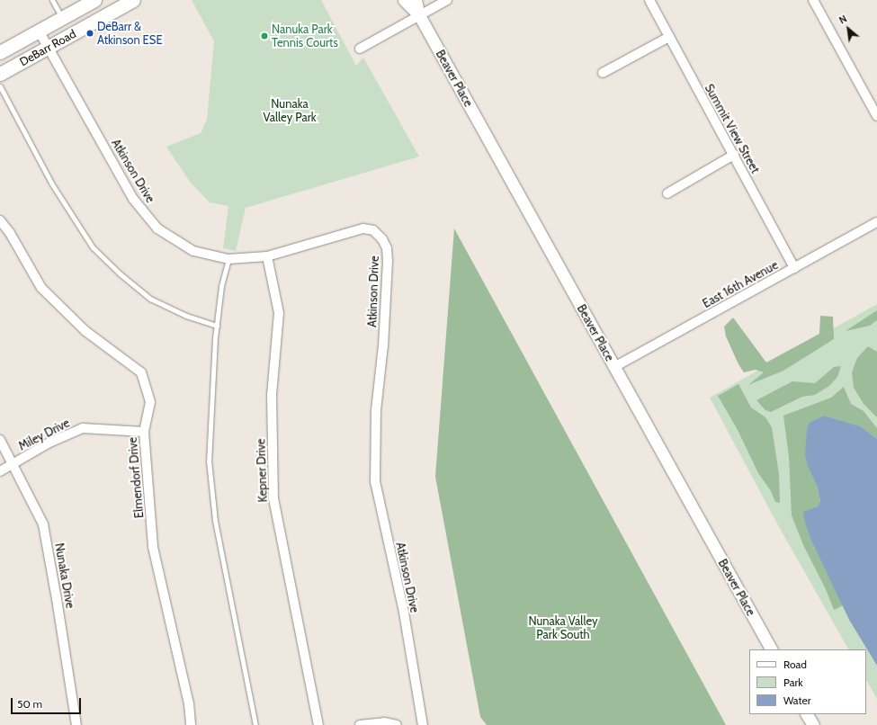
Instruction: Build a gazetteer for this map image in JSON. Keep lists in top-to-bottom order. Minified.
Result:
{"streets":{"main road":["DeBarr Road"],"street":["Beaver Place","Summit View Street","Atkinson Drive","East 16th Avenue","Miley Drive","Kepner Drive","Elmendorf Drive","Nunaka Drive"]},"crossings":[["DeBarr Road","Atkinson Drive"],["Beaver Place","East 16th Avenue"],["Summit View Street","East 16th Avenue"],["Atkinson Drive","Kepner Drive"],["Miley Drive","Elmendorf Drive"],["Miley Drive","Nunaka Drive"]],"parks":["Nunaka Valley Park","Nunaka Valley Park South"],"places":["DeBarr & Atkinson ESE","Nanuka Park Tennis Courts"],"legend":["Road","Park","Water"],"scale_bar":"50 m","north":"top left"}
